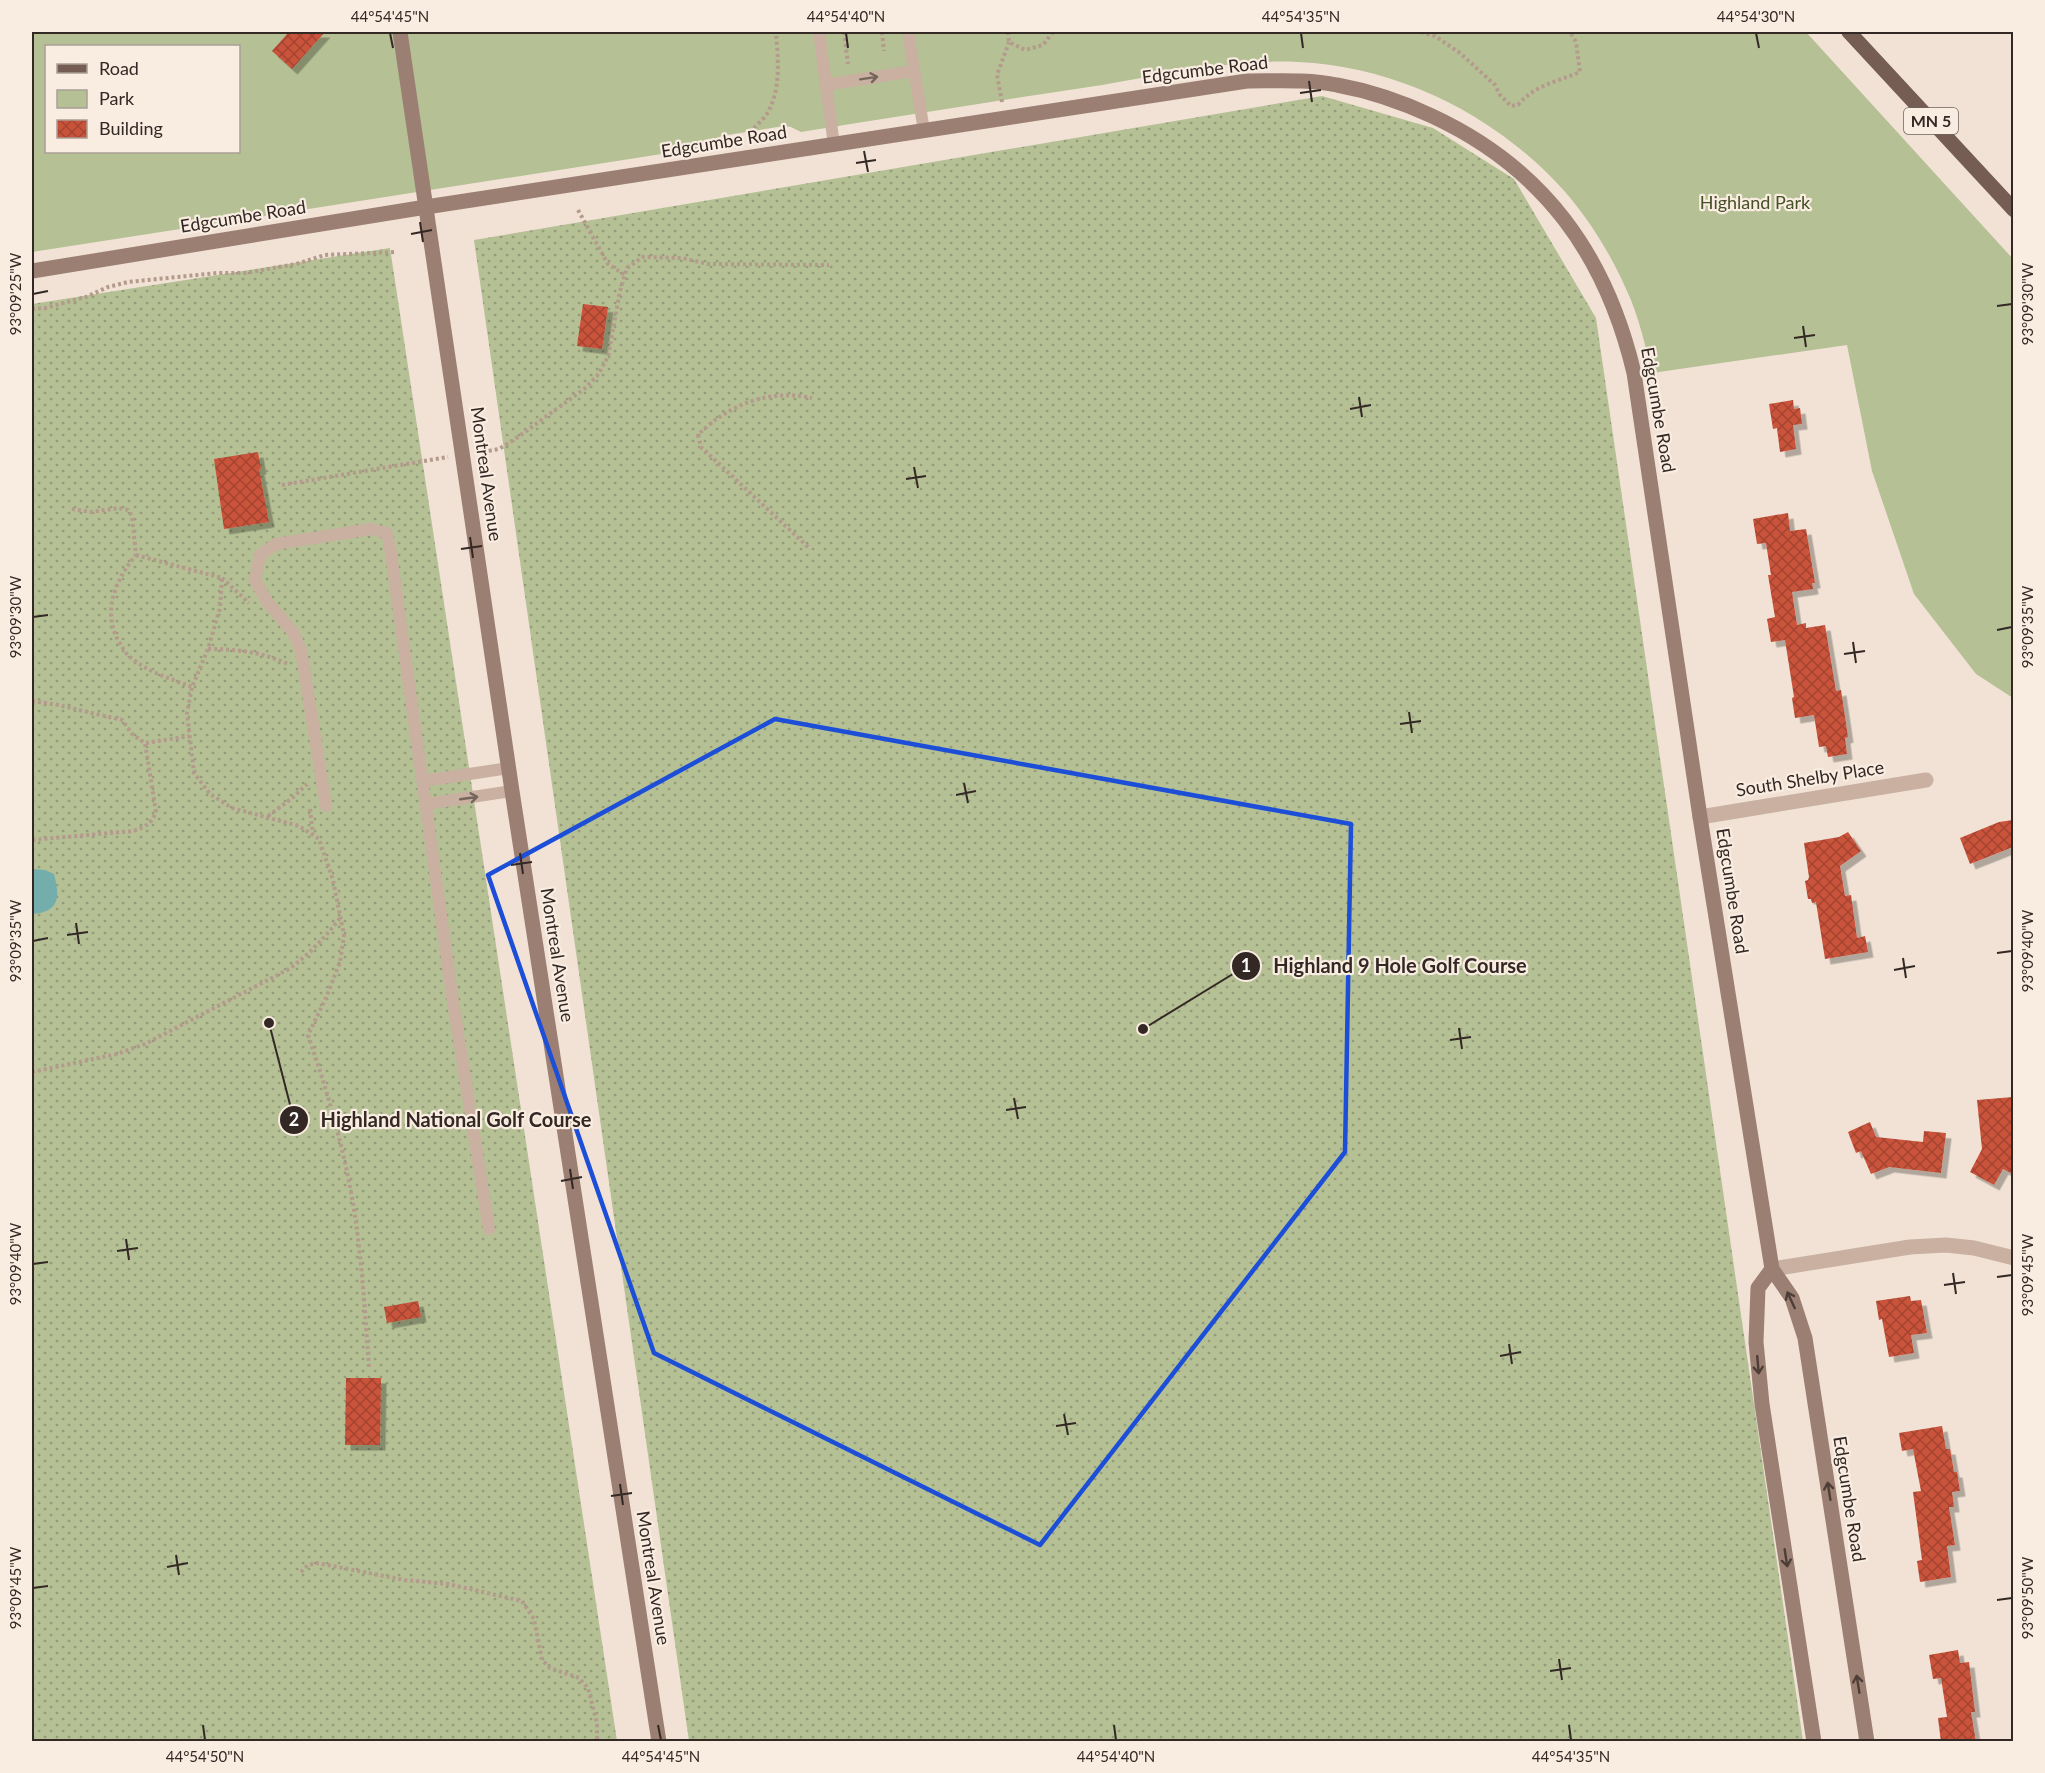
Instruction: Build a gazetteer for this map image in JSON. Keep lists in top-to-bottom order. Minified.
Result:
{"streets":{"main road":["MN 5"],"street":["Edgcumbe Road","Montreal Avenue","South Shelby Place"]},"crossings":[["Edgcumbe Road","Montreal Avenue"],["Edgcumbe Road","South Shelby Place"]],"parks":["Highland Park"],"places":["Highland National Golf Course","Highland 9 Hole Golf Course"],"legend":["Road","Park","Building"],"coordinates":["44°54'45\"N","44°54'40\"N","44°54'35\"N","44°54'30\"N","93°09'25\"W","93°09'30\"W","93°09'35\"W","93°09'40\"W","93°09'45\"W","93°09'50\"W","44°54'50\"N"]}
